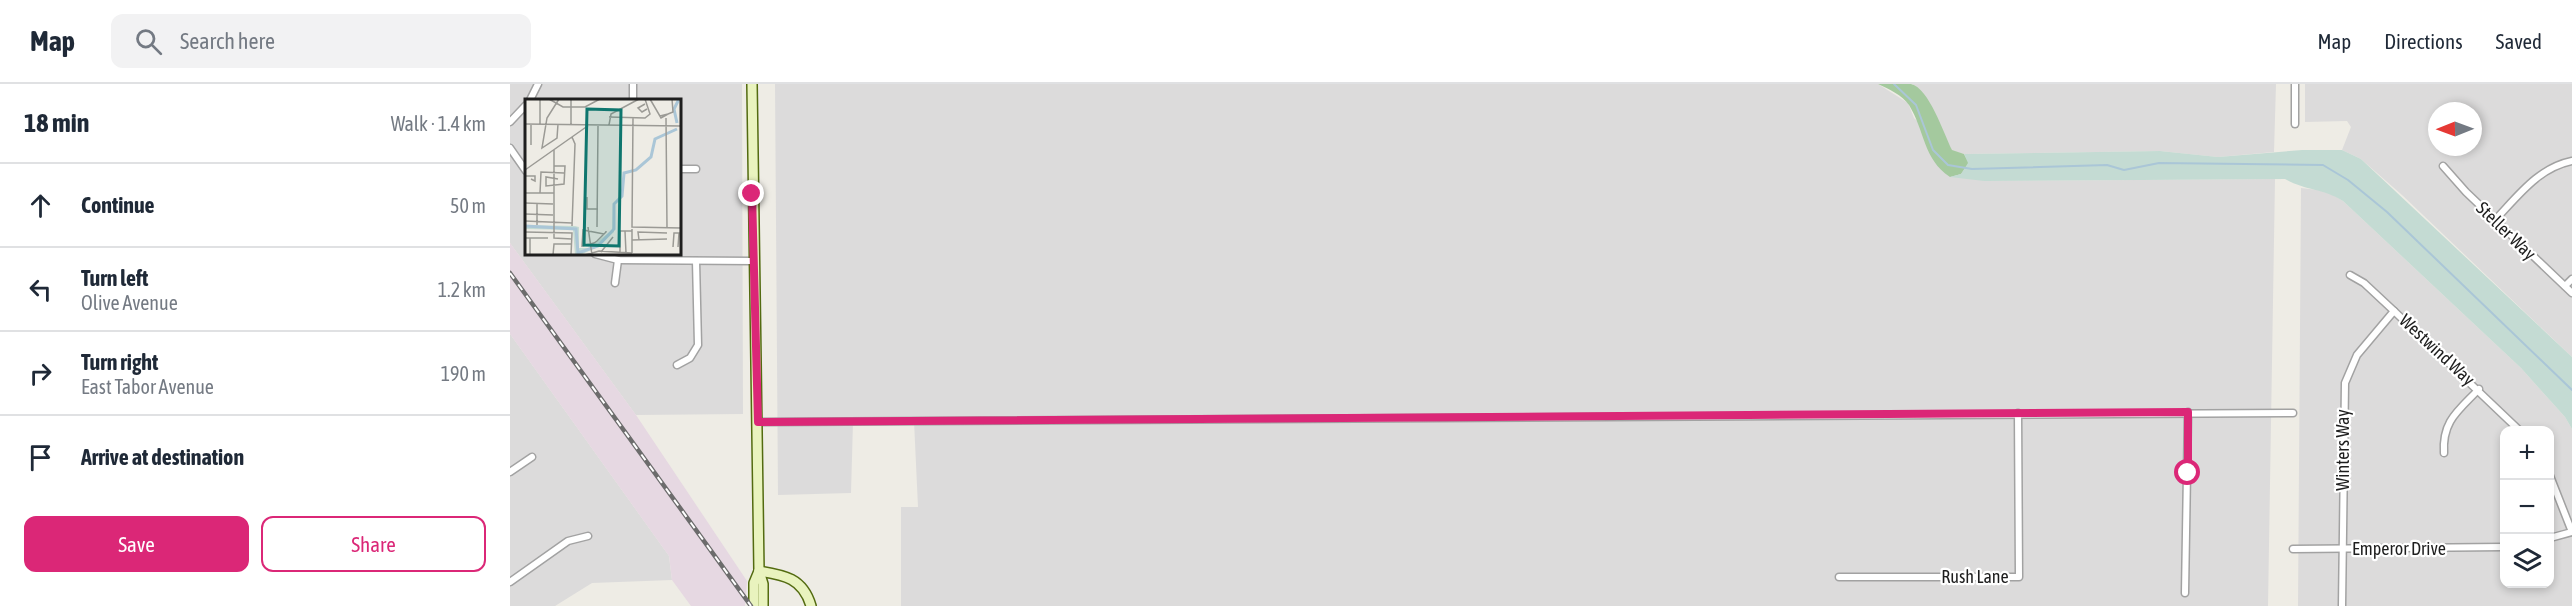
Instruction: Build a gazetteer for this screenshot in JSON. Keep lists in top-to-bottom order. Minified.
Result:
{"streets":{"street":["Steller Way","Westwind Way","Winters Way","Emperor Drive","Rush Lane"]},"crossings":[["Westwind Way","Winters Way"],["Winters Way","Emperor Drive"]],"north":"left","page":{"header":"Map","search":"Search here","nav":["Map","Directions","Saved"],"heading":["18 min","Walk · 1.4 km"],"list":[["Continue","50 m"],["Turn left","Olive Avenue","1.2 km"],["Turn right","East Tabor Avenue","190 m"],"Arrive at destination"],"map_buttons":["+","−"],"buttons":["Save","Share"]}}
